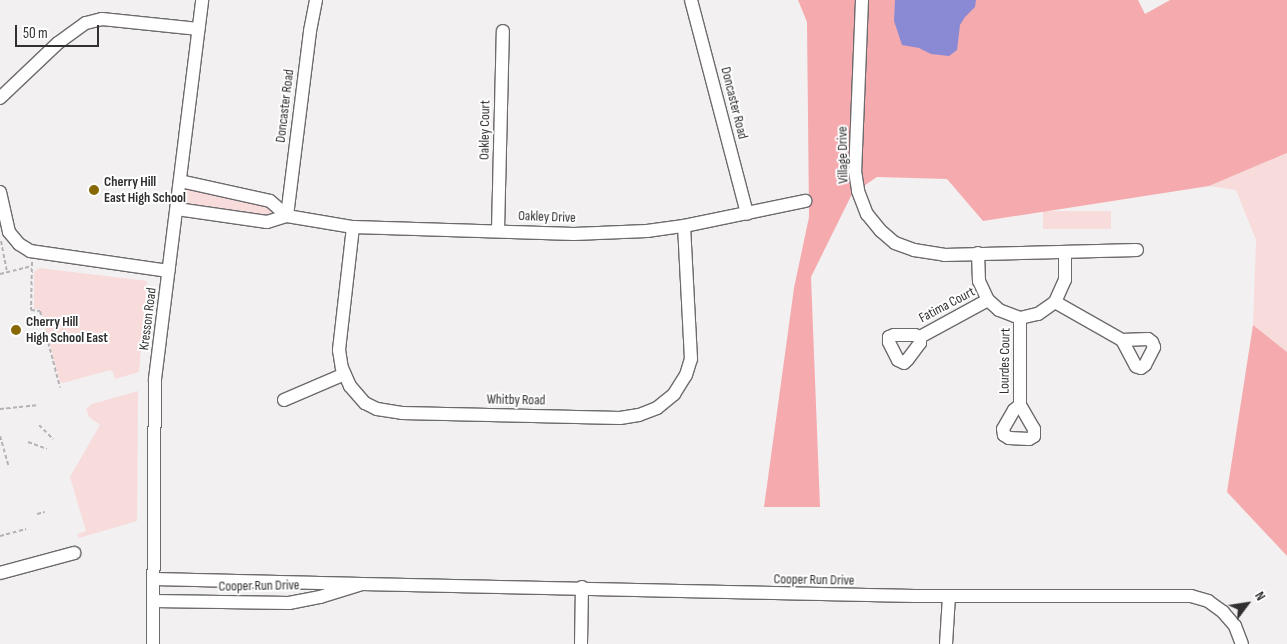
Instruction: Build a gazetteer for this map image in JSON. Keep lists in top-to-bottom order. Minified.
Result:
{"streets":{"street":["Doncaster Road","Oakley Court","Village Drive","Oakley Drive","Fatima Court","Kresson Road","Lourdes Court","Whitby Road","Cooper Run Drive"]},"crossings":[["Doncaster Road","Oakley Drive"],["Oakley Court","Oakley Drive"],["Oakley Drive","Whitby Road"],["Kresson Road","Cooper Run Drive"]],"places":["Cherry Hill East High School","Cherry Hill High School East"],"scale_bar":"50 m","north":"top right"}
